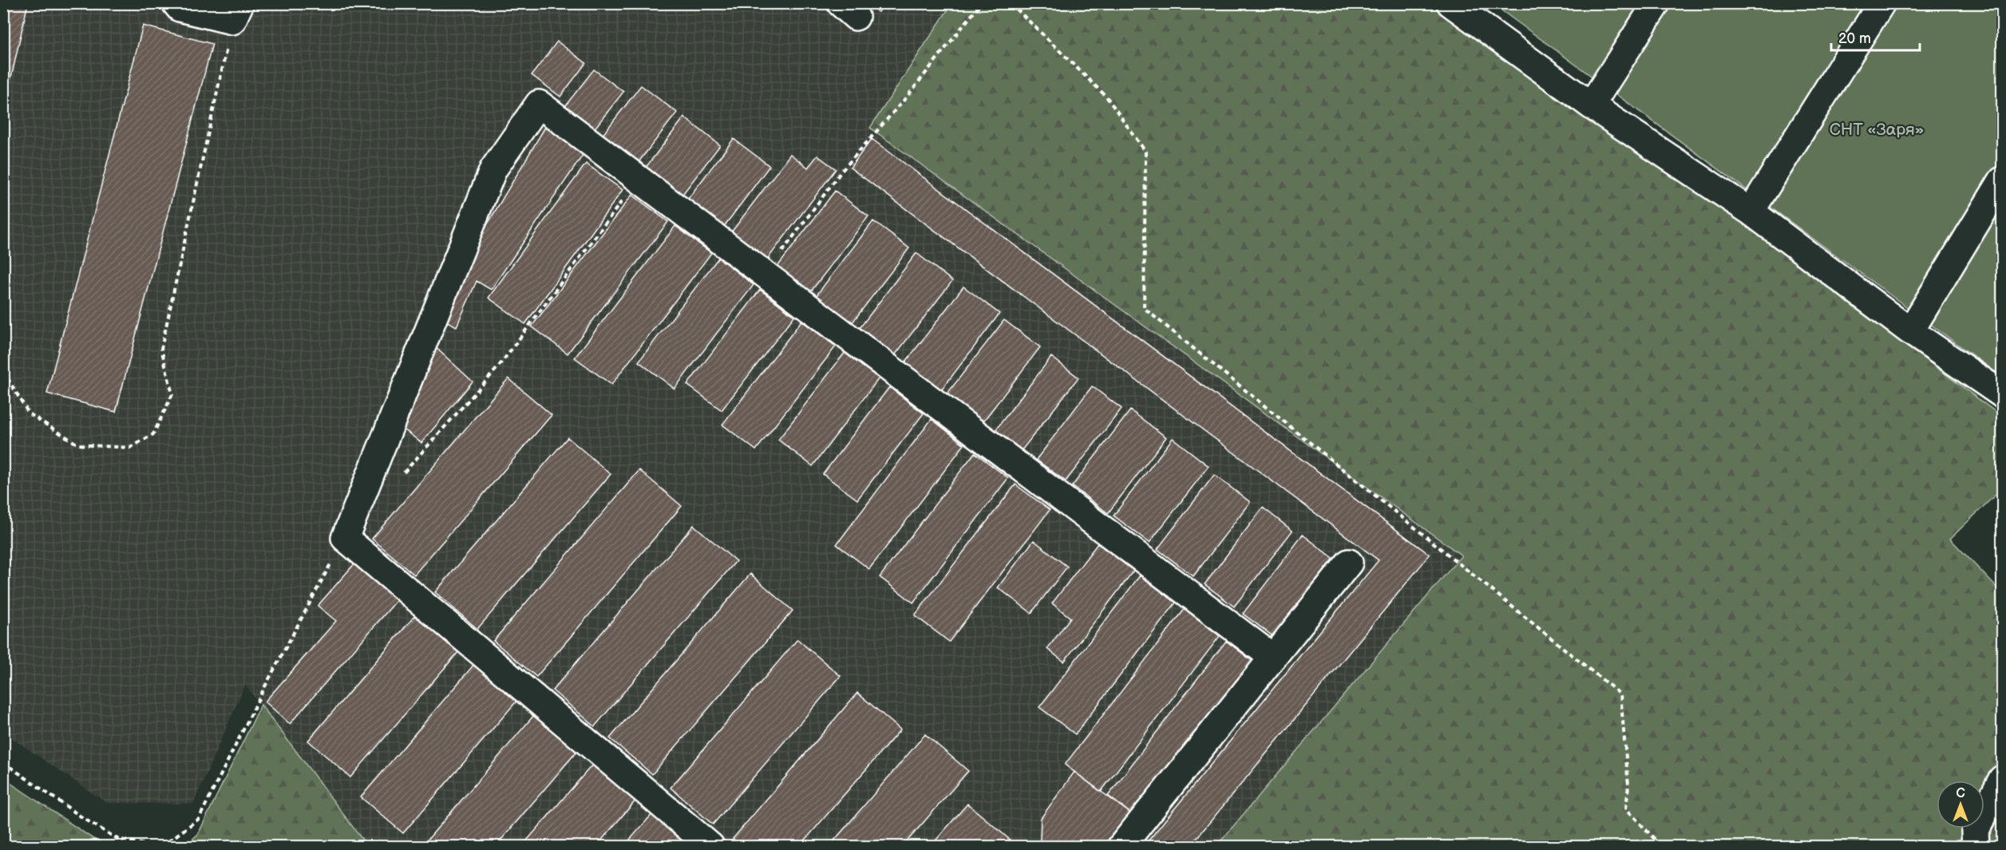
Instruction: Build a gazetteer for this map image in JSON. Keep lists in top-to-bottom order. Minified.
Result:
{"parks":["СНТ «Заря»"],"scale_bar":"20 m","north":"top"}
